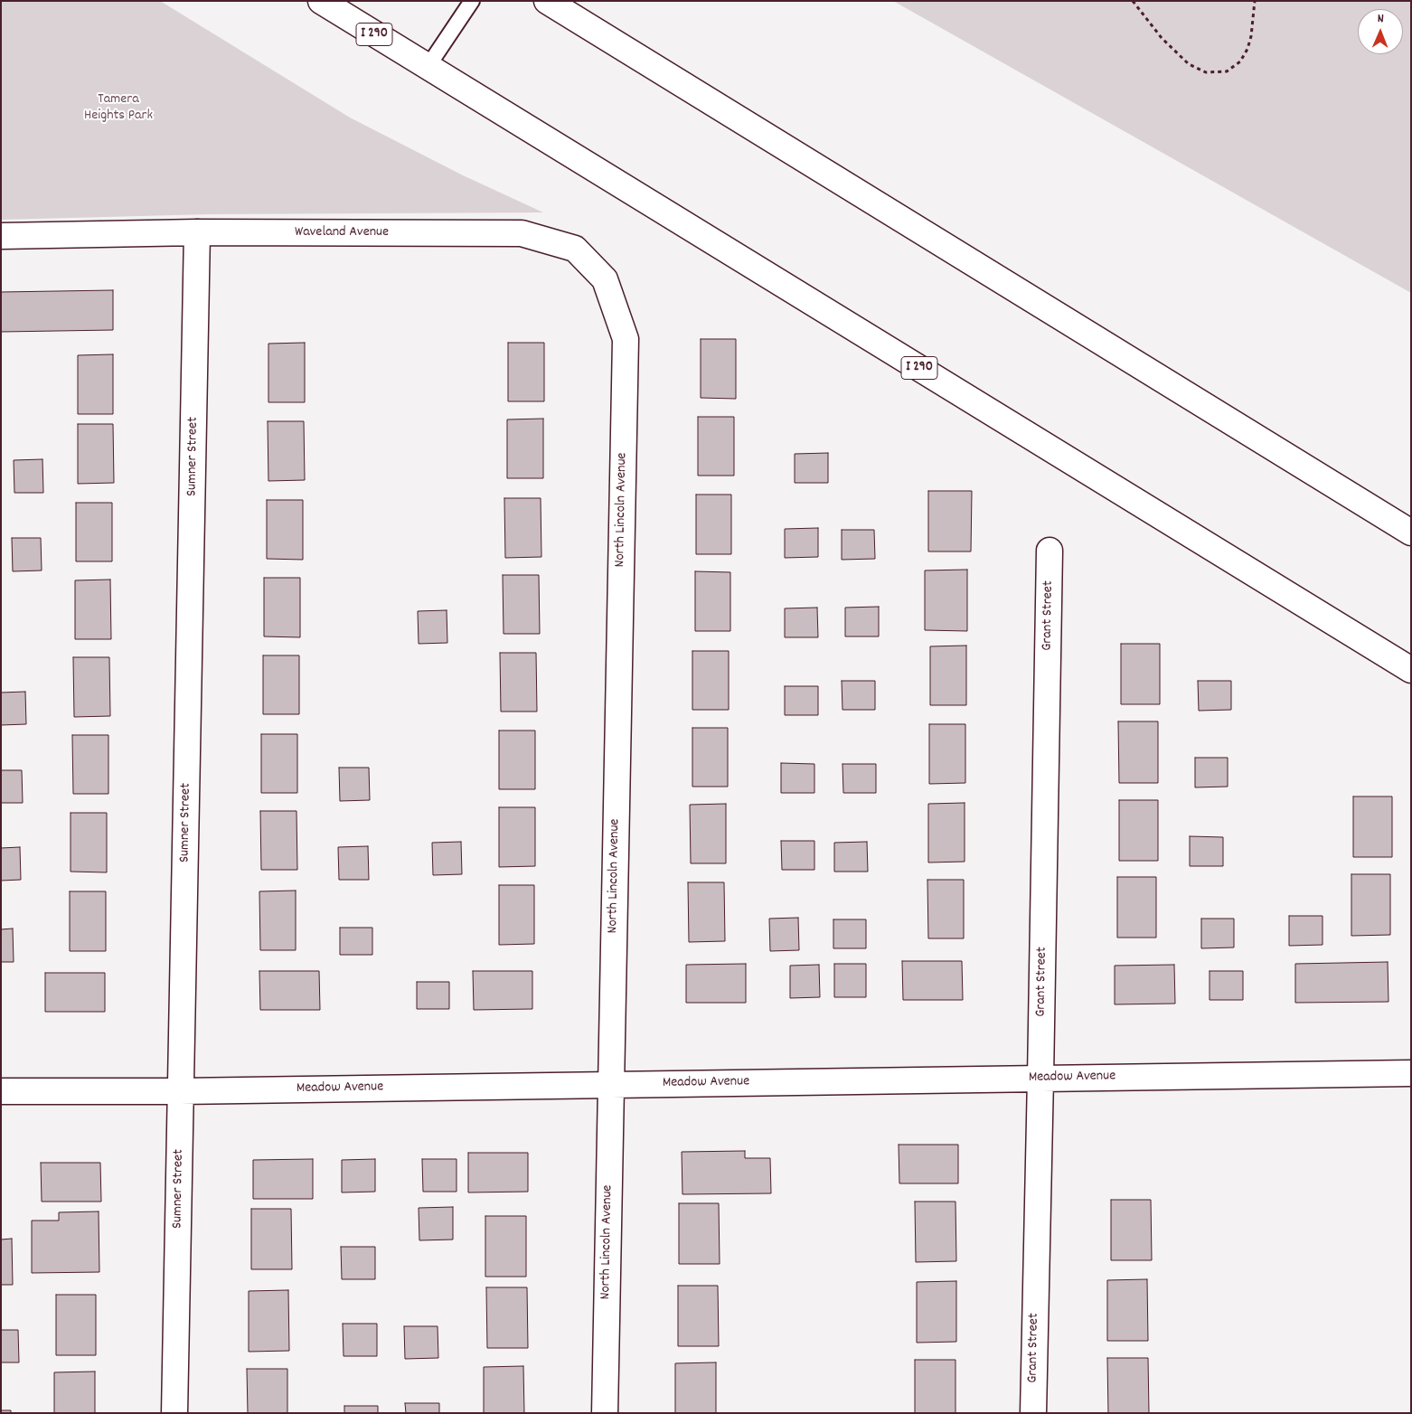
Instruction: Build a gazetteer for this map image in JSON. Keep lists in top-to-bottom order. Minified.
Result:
{"streets":{"main road":["I 290","Waveland Avenue","Sumner Street","North Lincoln Avenue","Grant Street","Meadow Avenue"]},"crossings":[["Waveland Avenue","Sumner Street"],["Waveland Avenue","North Lincoln Avenue"],["Sumner Street","Meadow Avenue"],["North Lincoln Avenue","Meadow Avenue"],["Grant Street","Meadow Avenue"]],"parks":["Tamera Heights Park"],"north":"top"}
